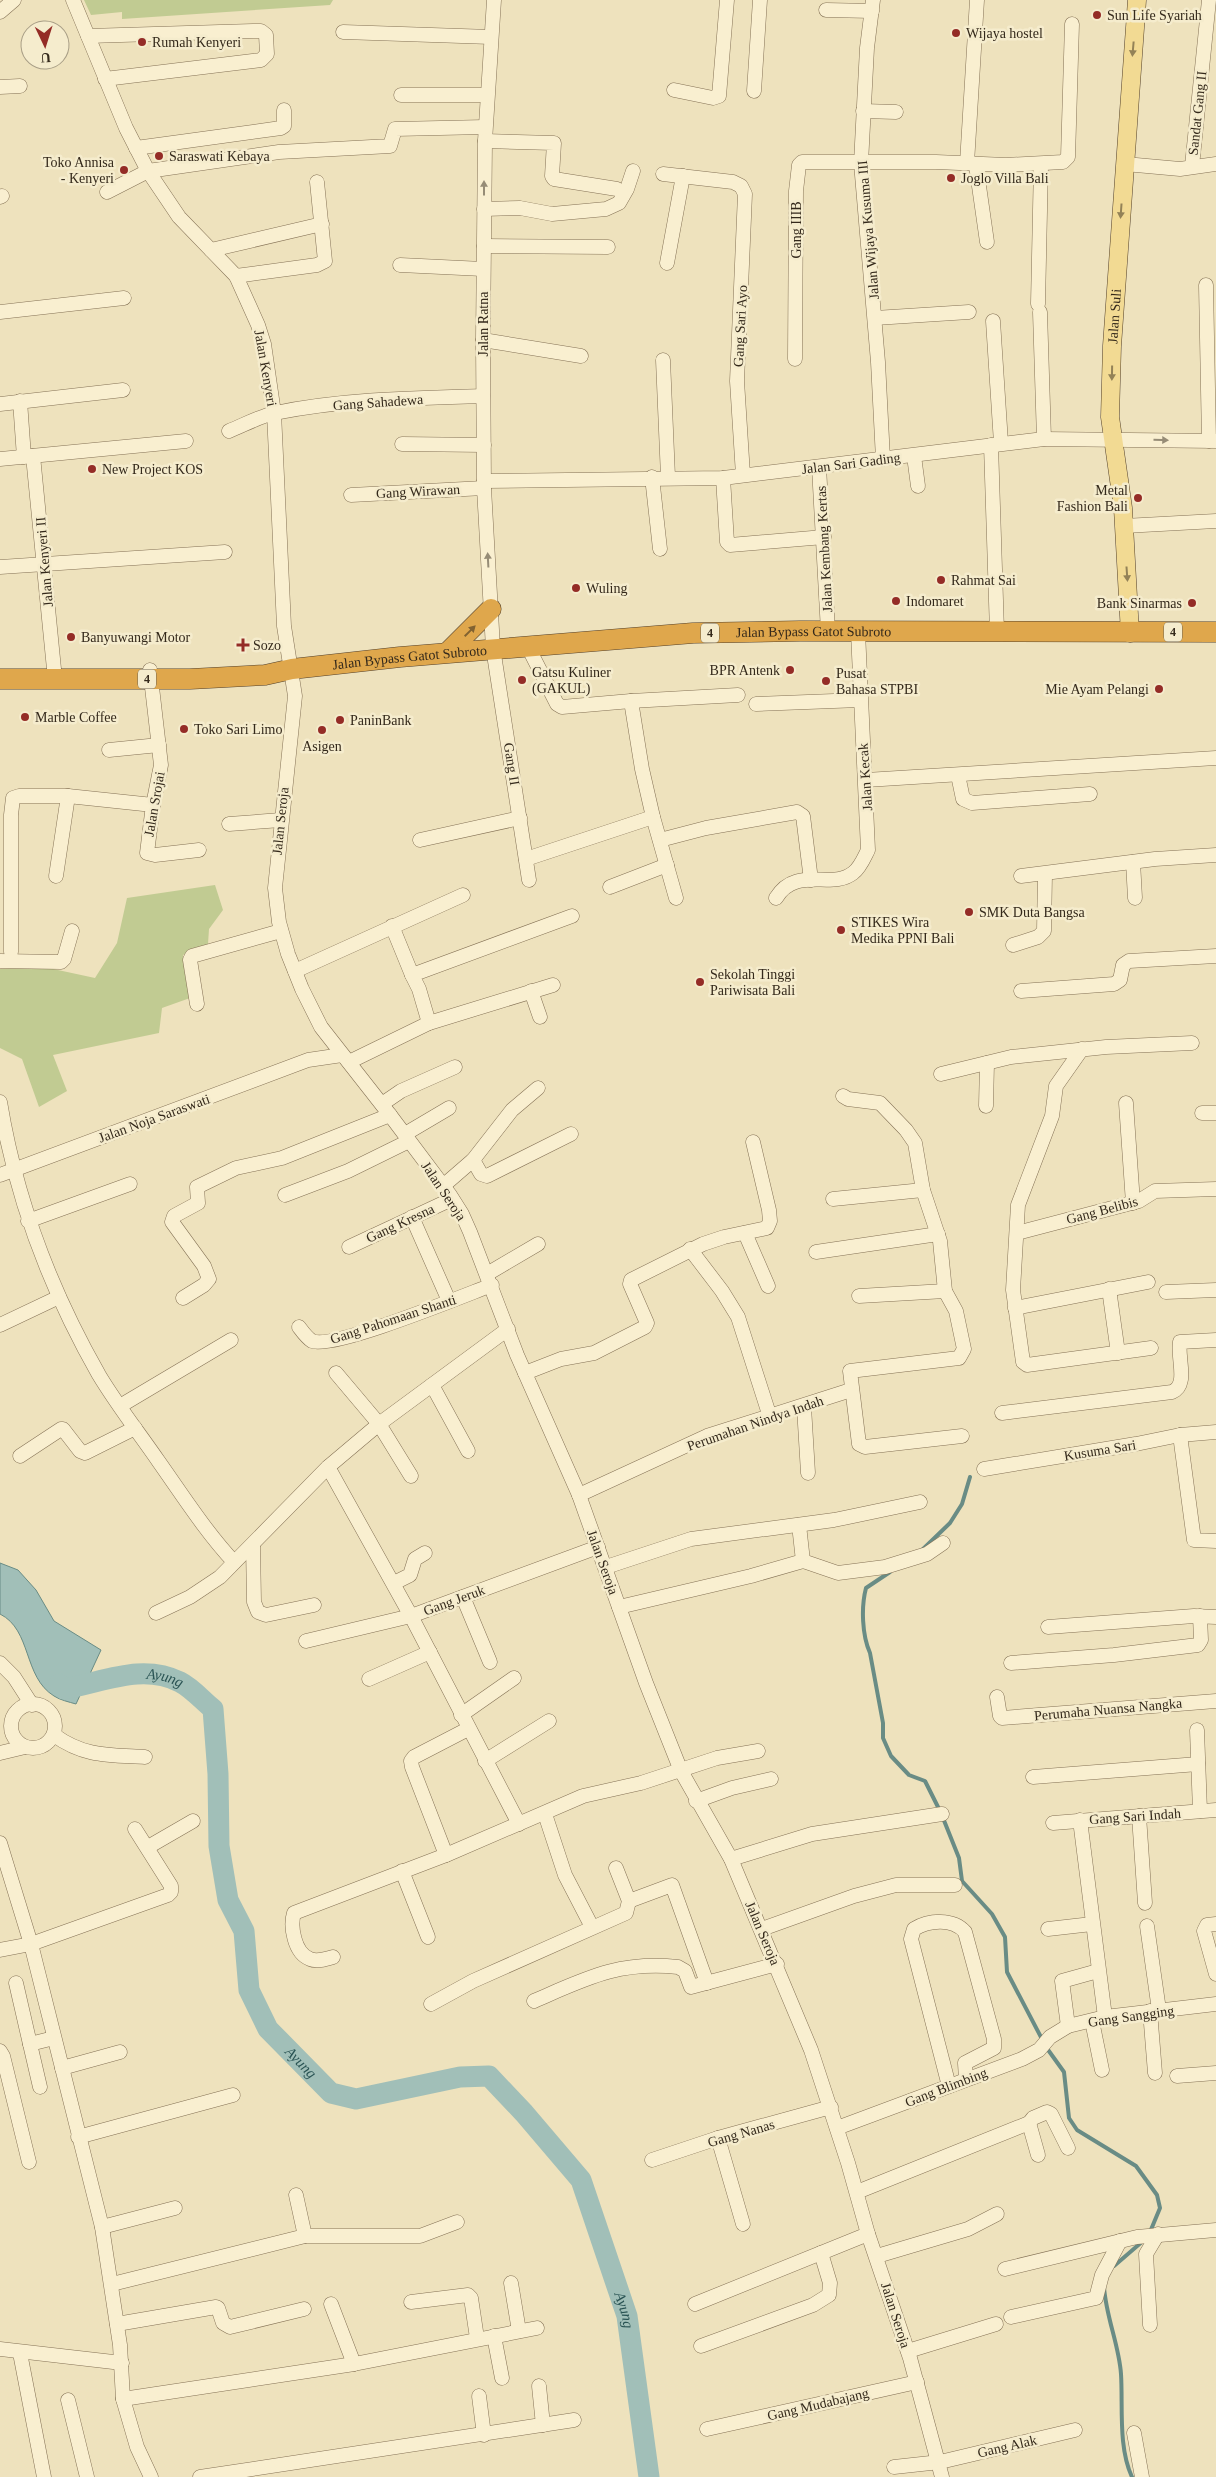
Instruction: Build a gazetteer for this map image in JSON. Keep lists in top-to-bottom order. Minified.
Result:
{"streets":{"highway":["Jalan Bypass Gatot Subroto","4"],"main road":["Jalan Suli"],"street":["Sandat Gang II","Gang IIIB","Jalan Wijaya Kusuma III","Jalan Ratna","Gang Sari Ayo","Jalan Kenyeri","Gang Sahadewa","Jalan Sari Gading","Gang Wirawan","Jalan Kembang Kertas","Jalan Kenyeri II","Gang II","Jalan Kecak","Jalan Srojai","Jalan Seroja","Jalan Noja Saraswati","Gang Belibis","Gang Kresna","Gang Pahomaan Shanti","Perumahan Nindya Indah","Kusuma Sari","Gang Jeruk","Perumaha Nuansa Nangka","Gang Sari Indah","Gang Sangging","Gang Blimbing","Gang Nanas","Gang Mudabajang","Gang Alak"]},"crossings":[["Gang IIIB","Jalan Wijaya Kusuma III"],["Jalan Wijaya Kusuma III","Jalan Sari Gading"],["Jalan Suli","Jalan Sari Gading"],["Jalan Suli","Jalan Bypass Gatot Subroto"],["Jalan Ratna","Gang Sahadewa"],["Jalan Ratna","Jalan Sari Gading"],["Jalan Ratna","Gang Wirawan"],["Jalan Ratna","Jalan Bypass Gatot Subroto"],["Jalan Ratna","Gang II"],["Gang Sari Ayo","Jalan Sari Gading"],["Jalan Kenyeri","Gang Sahadewa"],["Jalan Kenyeri","Jalan Bypass Gatot Subroto"],["Jalan Kenyeri","Jalan Seroja"],["Jalan Sari Gading","Gang Wirawan"],["Jalan Sari Gading","Jalan Kembang Kertas"],["Jalan Kembang Kertas","Jalan Bypass Gatot Subroto"],["Jalan Kenyeri II","Jalan Bypass Gatot Subroto"],["Jalan Bypass Gatot Subroto","Gang II"],["Jalan Bypass Gatot Subroto","Jalan Kecak"],["Jalan Bypass Gatot Subroto","Jalan Srojai"],["Jalan Bypass Gatot Subroto","Jalan Seroja"],["Jalan Seroja","Jalan Noja Saraswati"],["Jalan Seroja","Gang Kresna"],["Jalan Seroja","Gang Pahomaan Shanti"],["Jalan Seroja","Perumahan Nindya Indah"],["Jalan Seroja","Gang Jeruk"],["Jalan Seroja","Gang Blimbing"],["Jalan Seroja","Gang Nanas"],["Jalan Seroja","Gang Mudabajang"],["Jalan Seroja","Gang Alak"],["Gang Sangging","Gang Blimbing"]],"one_way":["Jalan Suli"],"water":["Ayung"],"places":{"other":["Sun Life Syariah","Wijaya hostel","Rumah Kenyeri","Saraswati Kebaya","Toko Annisa - Kenyeri","Joglo Villa Bali","New Project KOS","Metal Fashion Bali","Rahmat Sai","Wuling","Indomaret","Bank Sinarmas","Banyuwangi Motor","BPR Antenk","Gatsu Kuliner (GAKUL)","Pusat Bahasa STPBI","Mie Ayam Pelangi","Marble Coffee","PaninBank","Toko Sari Limo","Asigen","SMK Duta Bangsa","STIKES Wira Medika PPNI Bali","Sekolah Tinggi Pariwisata Bali"],"health":["Sozo"]},"north":"bottom"}
